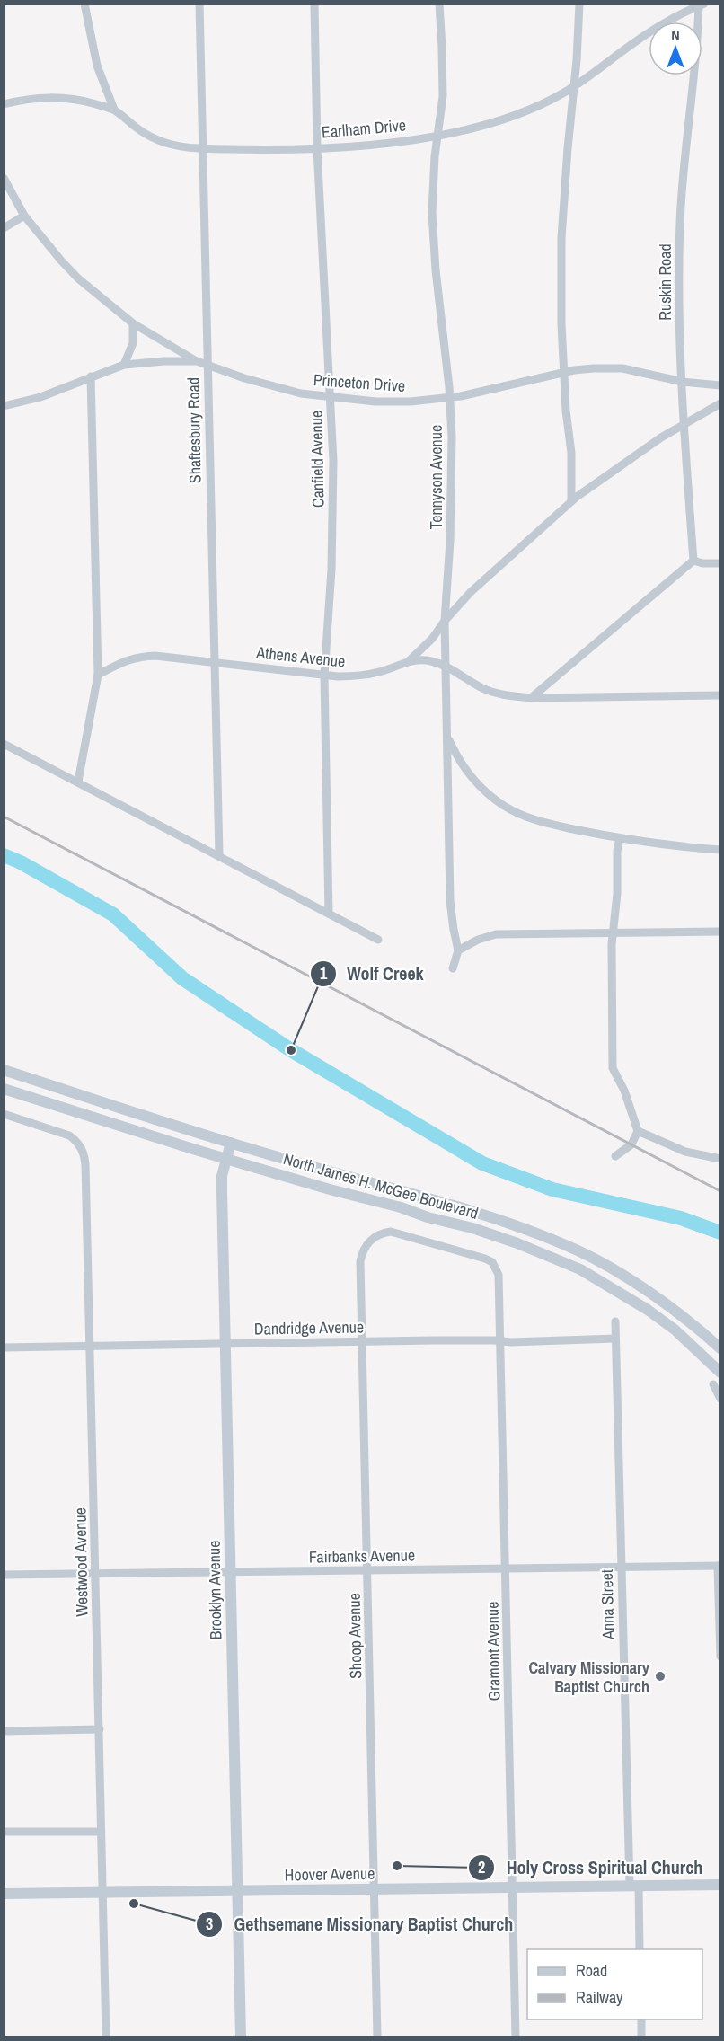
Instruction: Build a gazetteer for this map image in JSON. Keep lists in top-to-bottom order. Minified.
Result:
{"streets":{"street":["Earlham Drive","Ruskin Road","Princeton Drive","Shaftesbury Road","Canfield Avenue","Tennyson Avenue","Athens Avenue","North James H. McGee Boulevard","Dandridge Avenue","Fairbanks Avenue","Westwood Avenue","Brooklyn Avenue","Anna Street","Shoop Avenue","Gramont Avenue","Hoover Avenue"]},"crossings":[["Earlham Drive","Ruskin Road"],["Earlham Drive","Shaftesbury Road"],["Earlham Drive","Canfield Avenue"],["Earlham Drive","Tennyson Avenue"],["Ruskin Road","Princeton Drive"],["Princeton Drive","Shaftesbury Road"],["Princeton Drive","Canfield Avenue"],["Princeton Drive","Tennyson Avenue"],["Shaftesbury Road","Athens Avenue"],["Canfield Avenue","Athens Avenue"],["Tennyson Avenue","Athens Avenue"],["North James H. McGee Boulevard","Brooklyn Avenue"],["Dandridge Avenue","Westwood Avenue"],["Dandridge Avenue","Brooklyn Avenue"],["Dandridge Avenue","Anna Street"],["Dandridge Avenue","Shoop Avenue"],["Dandridge Avenue","Gramont Avenue"],["Fairbanks Avenue","Westwood Avenue"],["Fairbanks Avenue","Brooklyn Avenue"],["Fairbanks Avenue","Anna Street"],["Fairbanks Avenue","Shoop Avenue"],["Fairbanks Avenue","Gramont Avenue"],["Westwood Avenue","Hoover Avenue"],["Brooklyn Avenue","Hoover Avenue"],["Anna Street","Hoover Avenue"],["Shoop Avenue","Gramont Avenue"],["Shoop Avenue","Hoover Avenue"],["Gramont Avenue","Hoover Avenue"]],"places":["Wolf Creek","Calvary Missionary Baptist Church","Holy Cross Spiritual Church","Gethsemane Missionary Baptist Church"],"legend":["Road","Railway"],"north":"top"}
